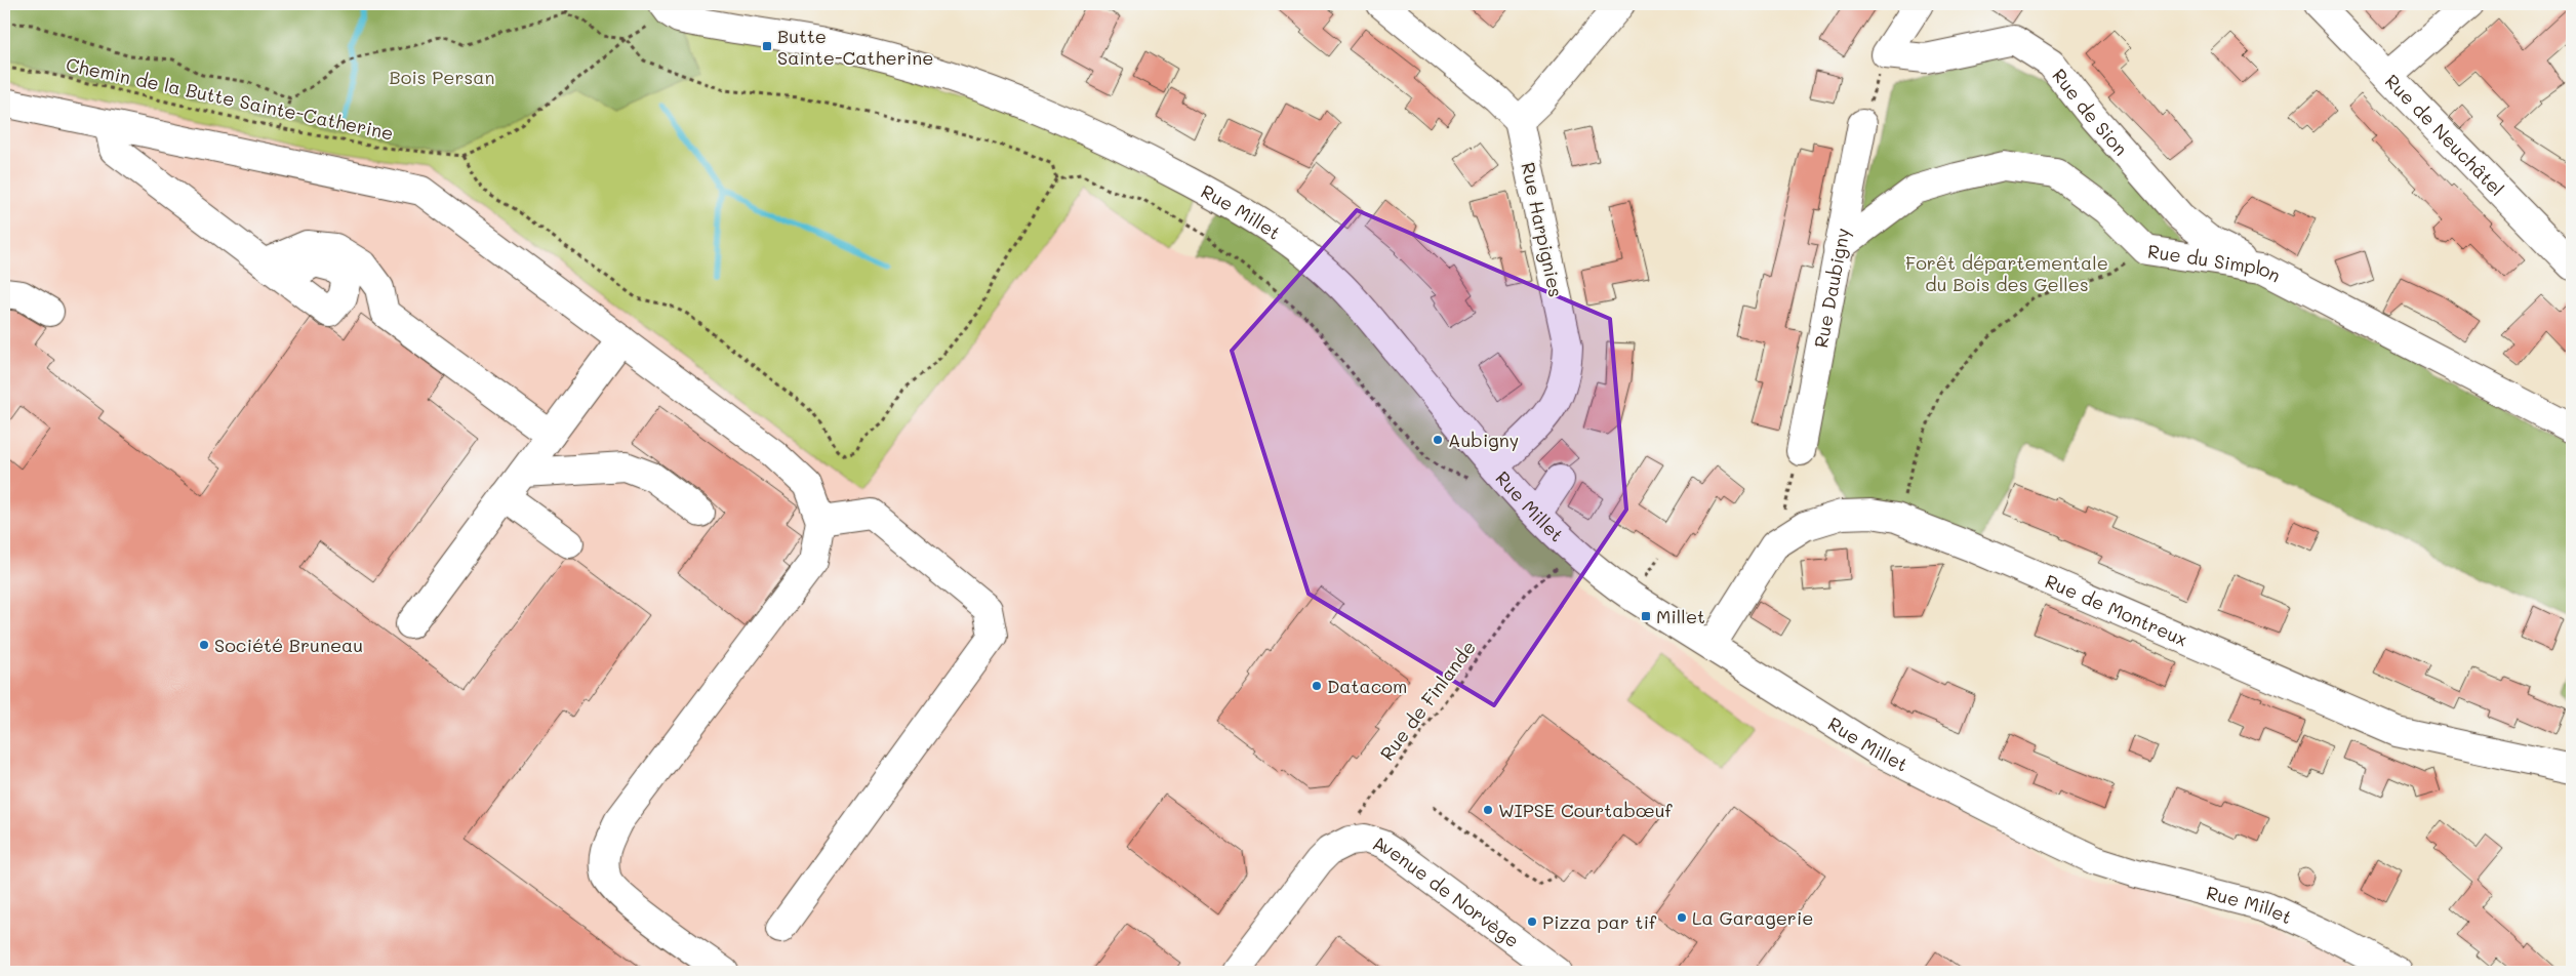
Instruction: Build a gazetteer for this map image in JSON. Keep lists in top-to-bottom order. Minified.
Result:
{"streets":{"street":["Rue de Sion","Rue de Neuchâtel","Rue Millet","Rue Harpignies","Rue du Simplon","Rue Daubigny","Rue de Montreux","Avenue de Norvège"],"path":["Chemin de la Butte Sainte-Catherine","Rue de Finlande"]},"crossings":[["Rue de Sion","Rue du Simplon"],["Rue Millet","Rue Harpignies"],["Rue Millet","Rue de Montreux"],["Rue du Simplon","Rue Daubigny"],["Rue de Finlande","Avenue de Norvège"]],"parks":["Bois Persan","Forêt départementale du Bois des Gelles"],"places":{"transit":["Butte Sainte-Catherine","Millet"],"other":["Aubigny","Société Bruneau","Datacom","WIPSE Courtabœuf","La Garagerie","Pizza par tif"]}}
